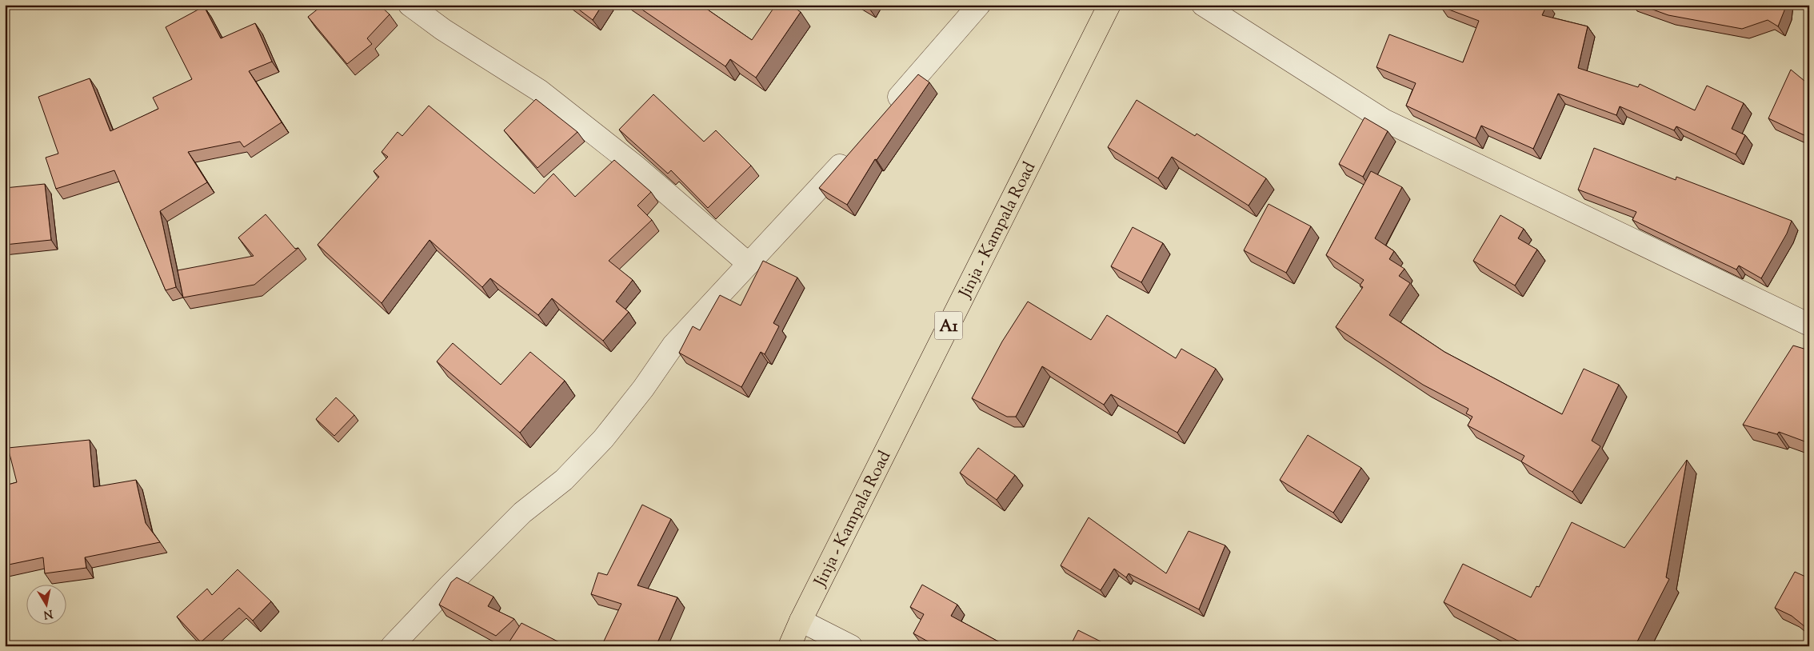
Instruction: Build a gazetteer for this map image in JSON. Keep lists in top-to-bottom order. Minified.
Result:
{"streets":{"highway":["Jinja - Kampala Road","A1"]},"north":"bottom"}
